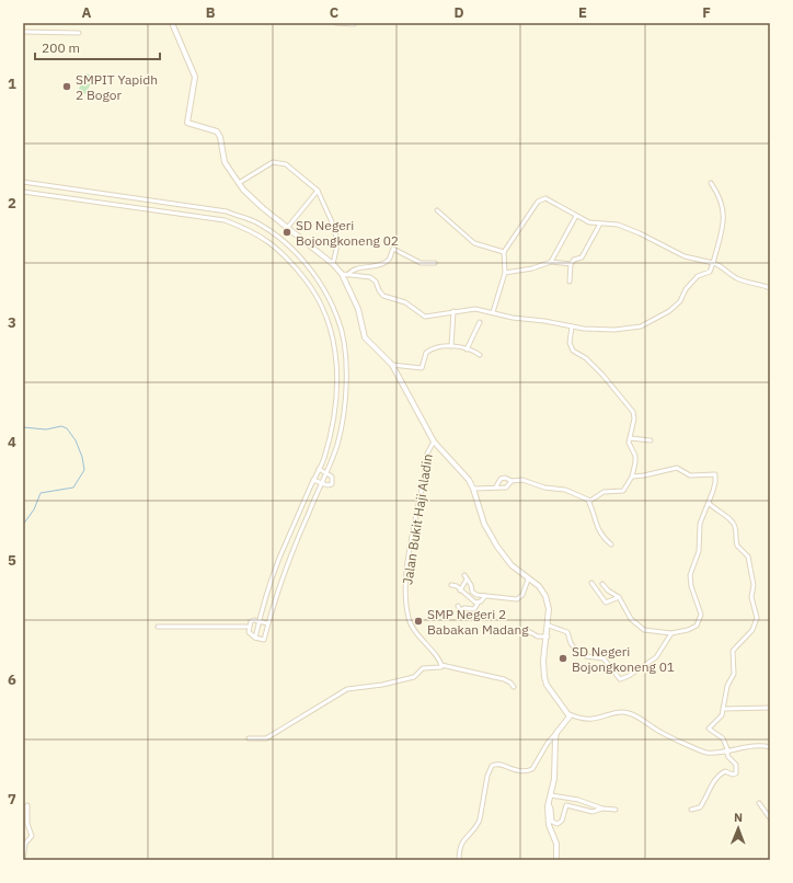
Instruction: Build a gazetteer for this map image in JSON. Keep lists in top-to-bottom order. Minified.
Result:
{"streets":{"street":["Jalan Bukit Haji Aladin"]},"places":["SMPIT Yapidh 2 Bogor","SD Negeri Bojongkoneng 02","SMP Negeri 2 Babakan Madang","SD Negeri Bojongkoneng 01"],"scale_bar":"200 m","north":"top","grid":{"columns":["A","B","C","D","E","F"],"rows":["1","2","3","4","5","6","7"]}}
